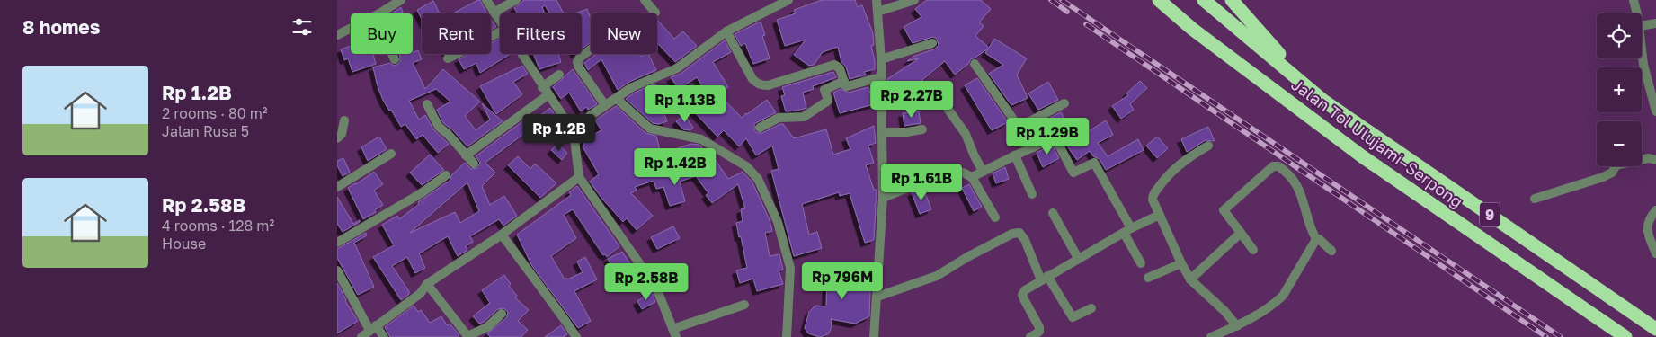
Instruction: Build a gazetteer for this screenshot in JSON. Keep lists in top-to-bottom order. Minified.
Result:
{"streets":{"highway":["Jalan Tol Ulujami–Serpong","9"]},"page":{"heading":"8 homes","map_buttons":["+","−"],"chip":["Buy","Rent","Filters","New"],"list":[{"name":"Rp 1.2B","note":"2 rooms · 80 m² · Jalan Rusa 5"},{"name":"Rp 2.58B","note":"4 rooms · 128 m² · House"}],"price":["Rp 2.27B","Rp 1.13B","Rp 1.2B","Rp 1.29B","Rp 1.42B","Rp 1.61B","Rp 796M","Rp 2.58B"]}}
